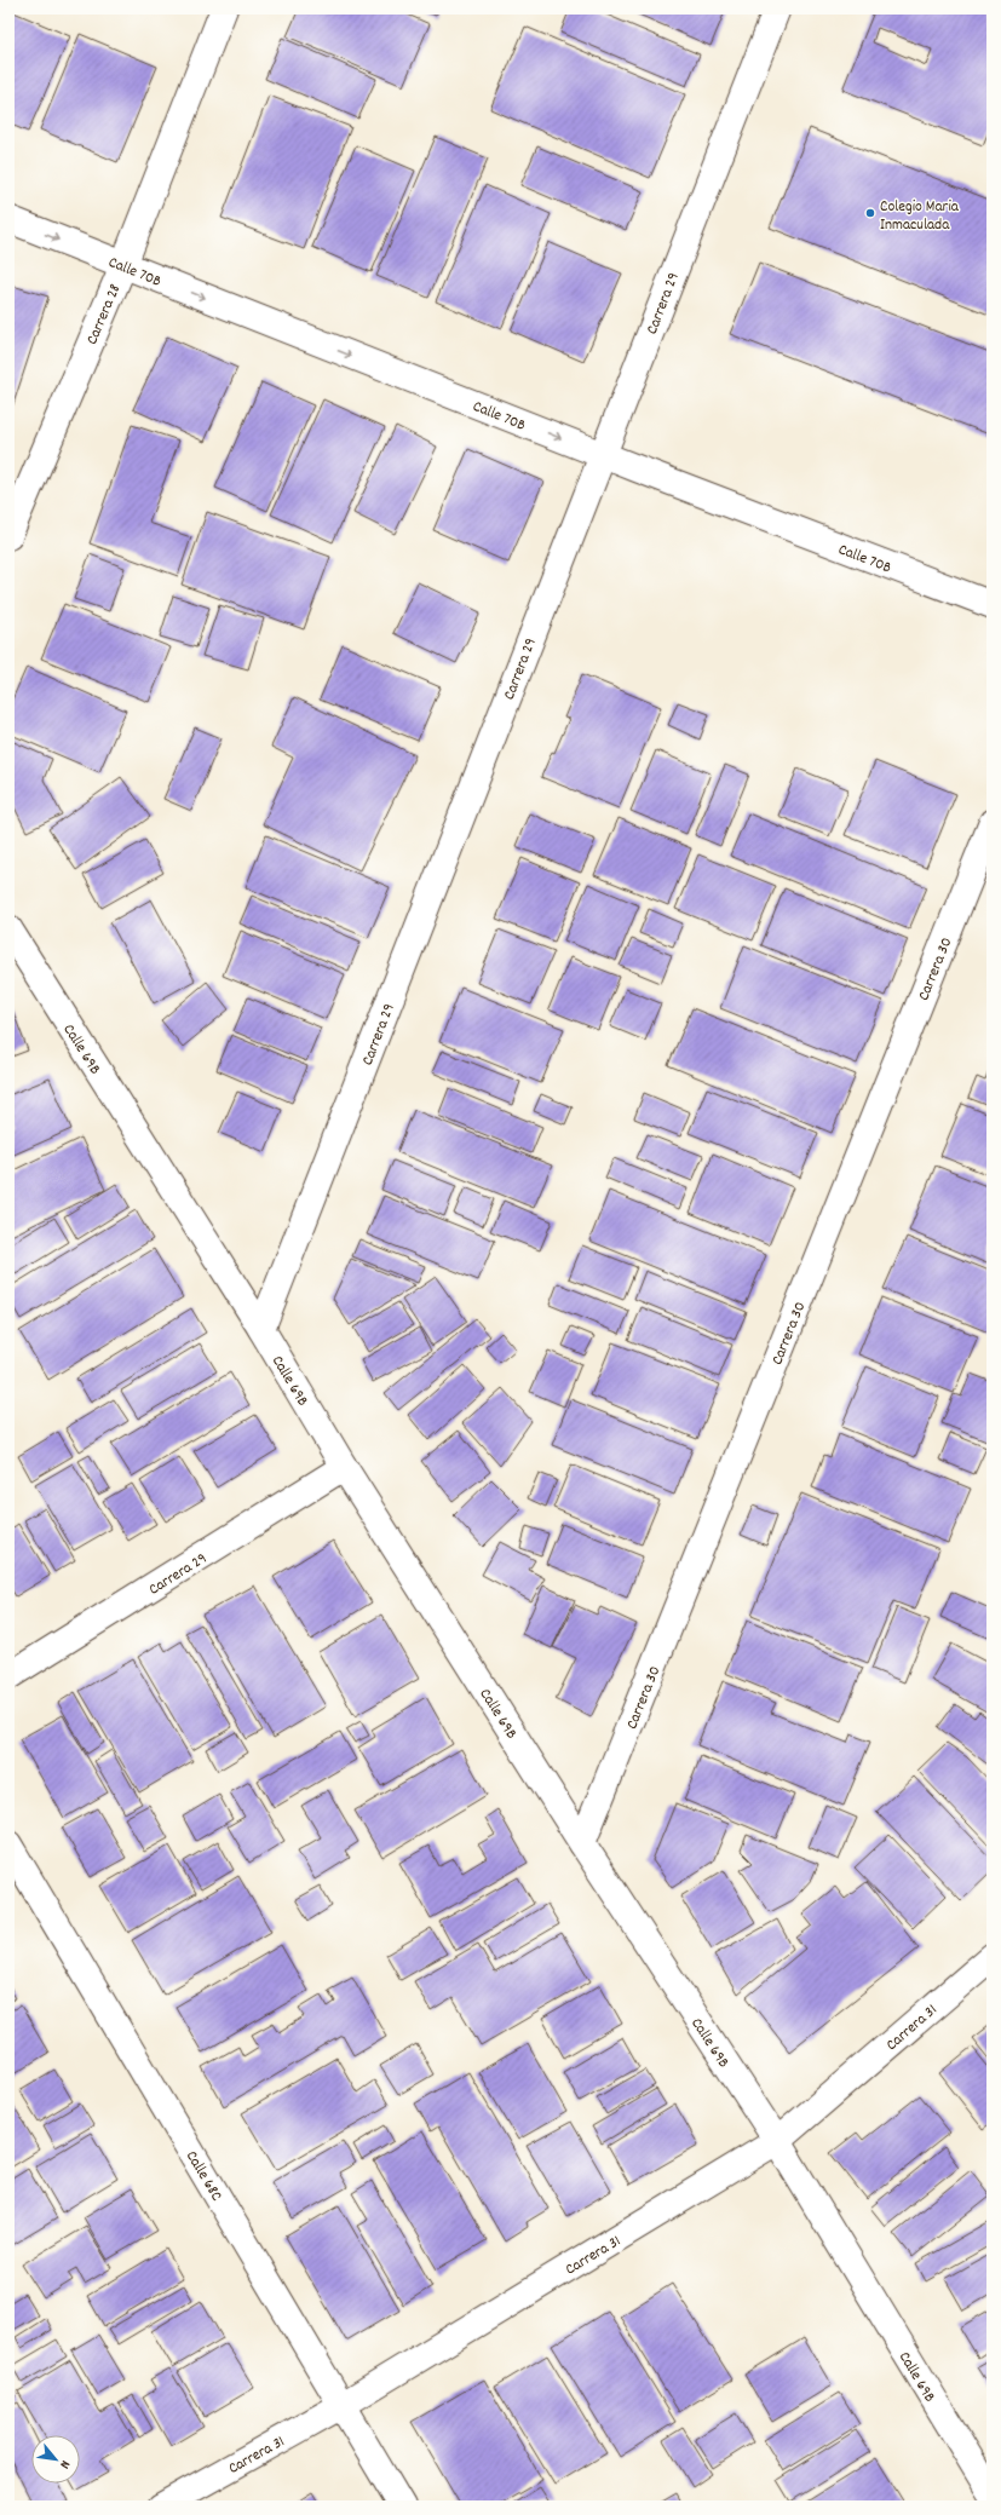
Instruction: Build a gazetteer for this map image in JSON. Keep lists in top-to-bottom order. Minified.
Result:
{"streets":{"street":["Calle 70B","Carrera 29","Carrera 28","Carrera 30","Calle 69B","Carrera 31","Calle 68C"]},"crossings":[["Calle 70B","Carrera 29"],["Calle 70B","Carrera 28"],["Carrera 29","Calle 69B"],["Carrera 30","Calle 69B"],["Calle 69B","Carrera 31"],["Carrera 31","Calle 68C"]],"one_way":["Calle 70B"],"places":["Colegio Maria Inmaculada"],"north":"bottom right"}
